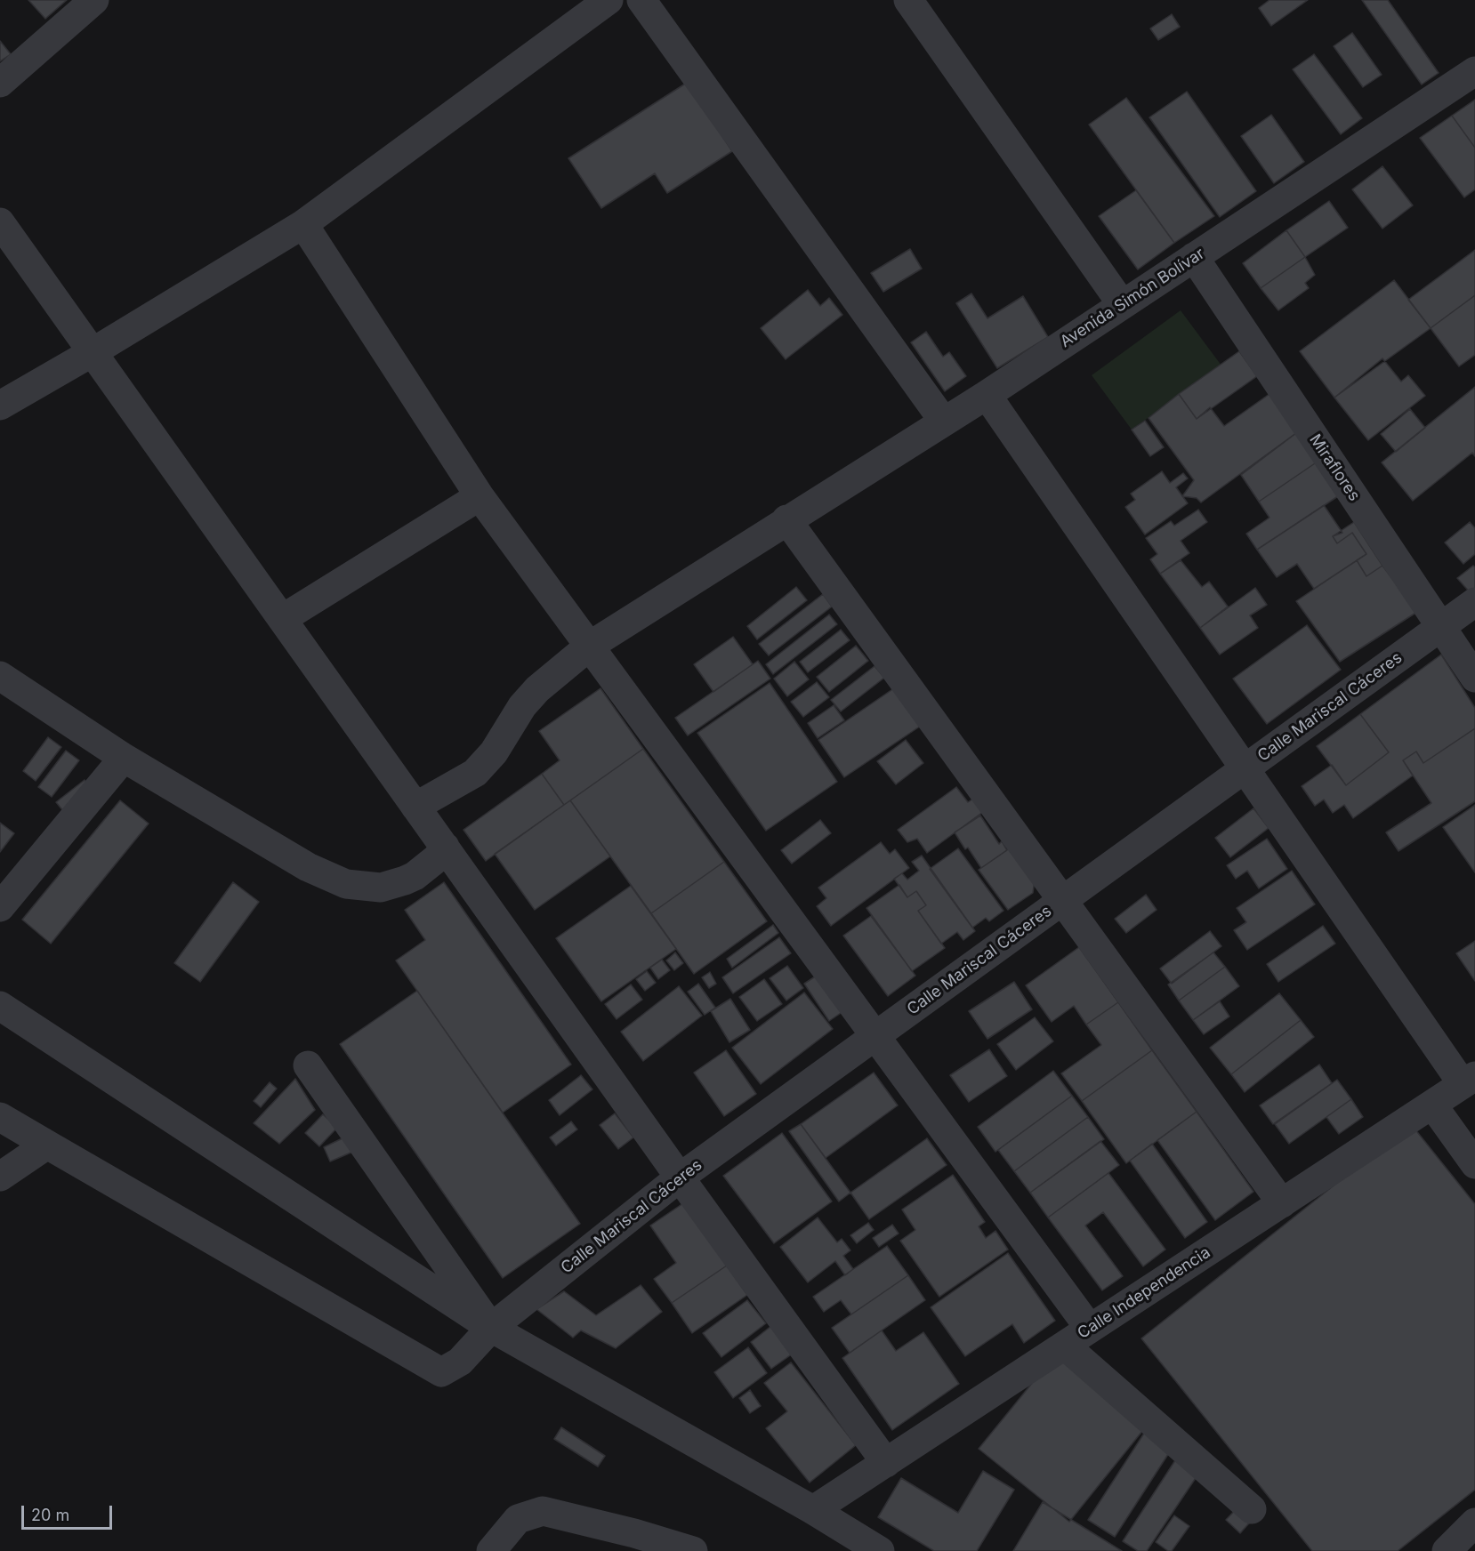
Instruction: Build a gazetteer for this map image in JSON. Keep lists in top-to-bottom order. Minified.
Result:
{"streets":{"street":["Avenida Simón Bolívar","Miraflores","Calle Mariscal Cáceres","Calle Independencia"]},"crossings":[["Avenida Simón Bolívar","Miraflores"],["Miraflores","Calle Mariscal Cáceres"]],"scale_bar":"20 m"}
